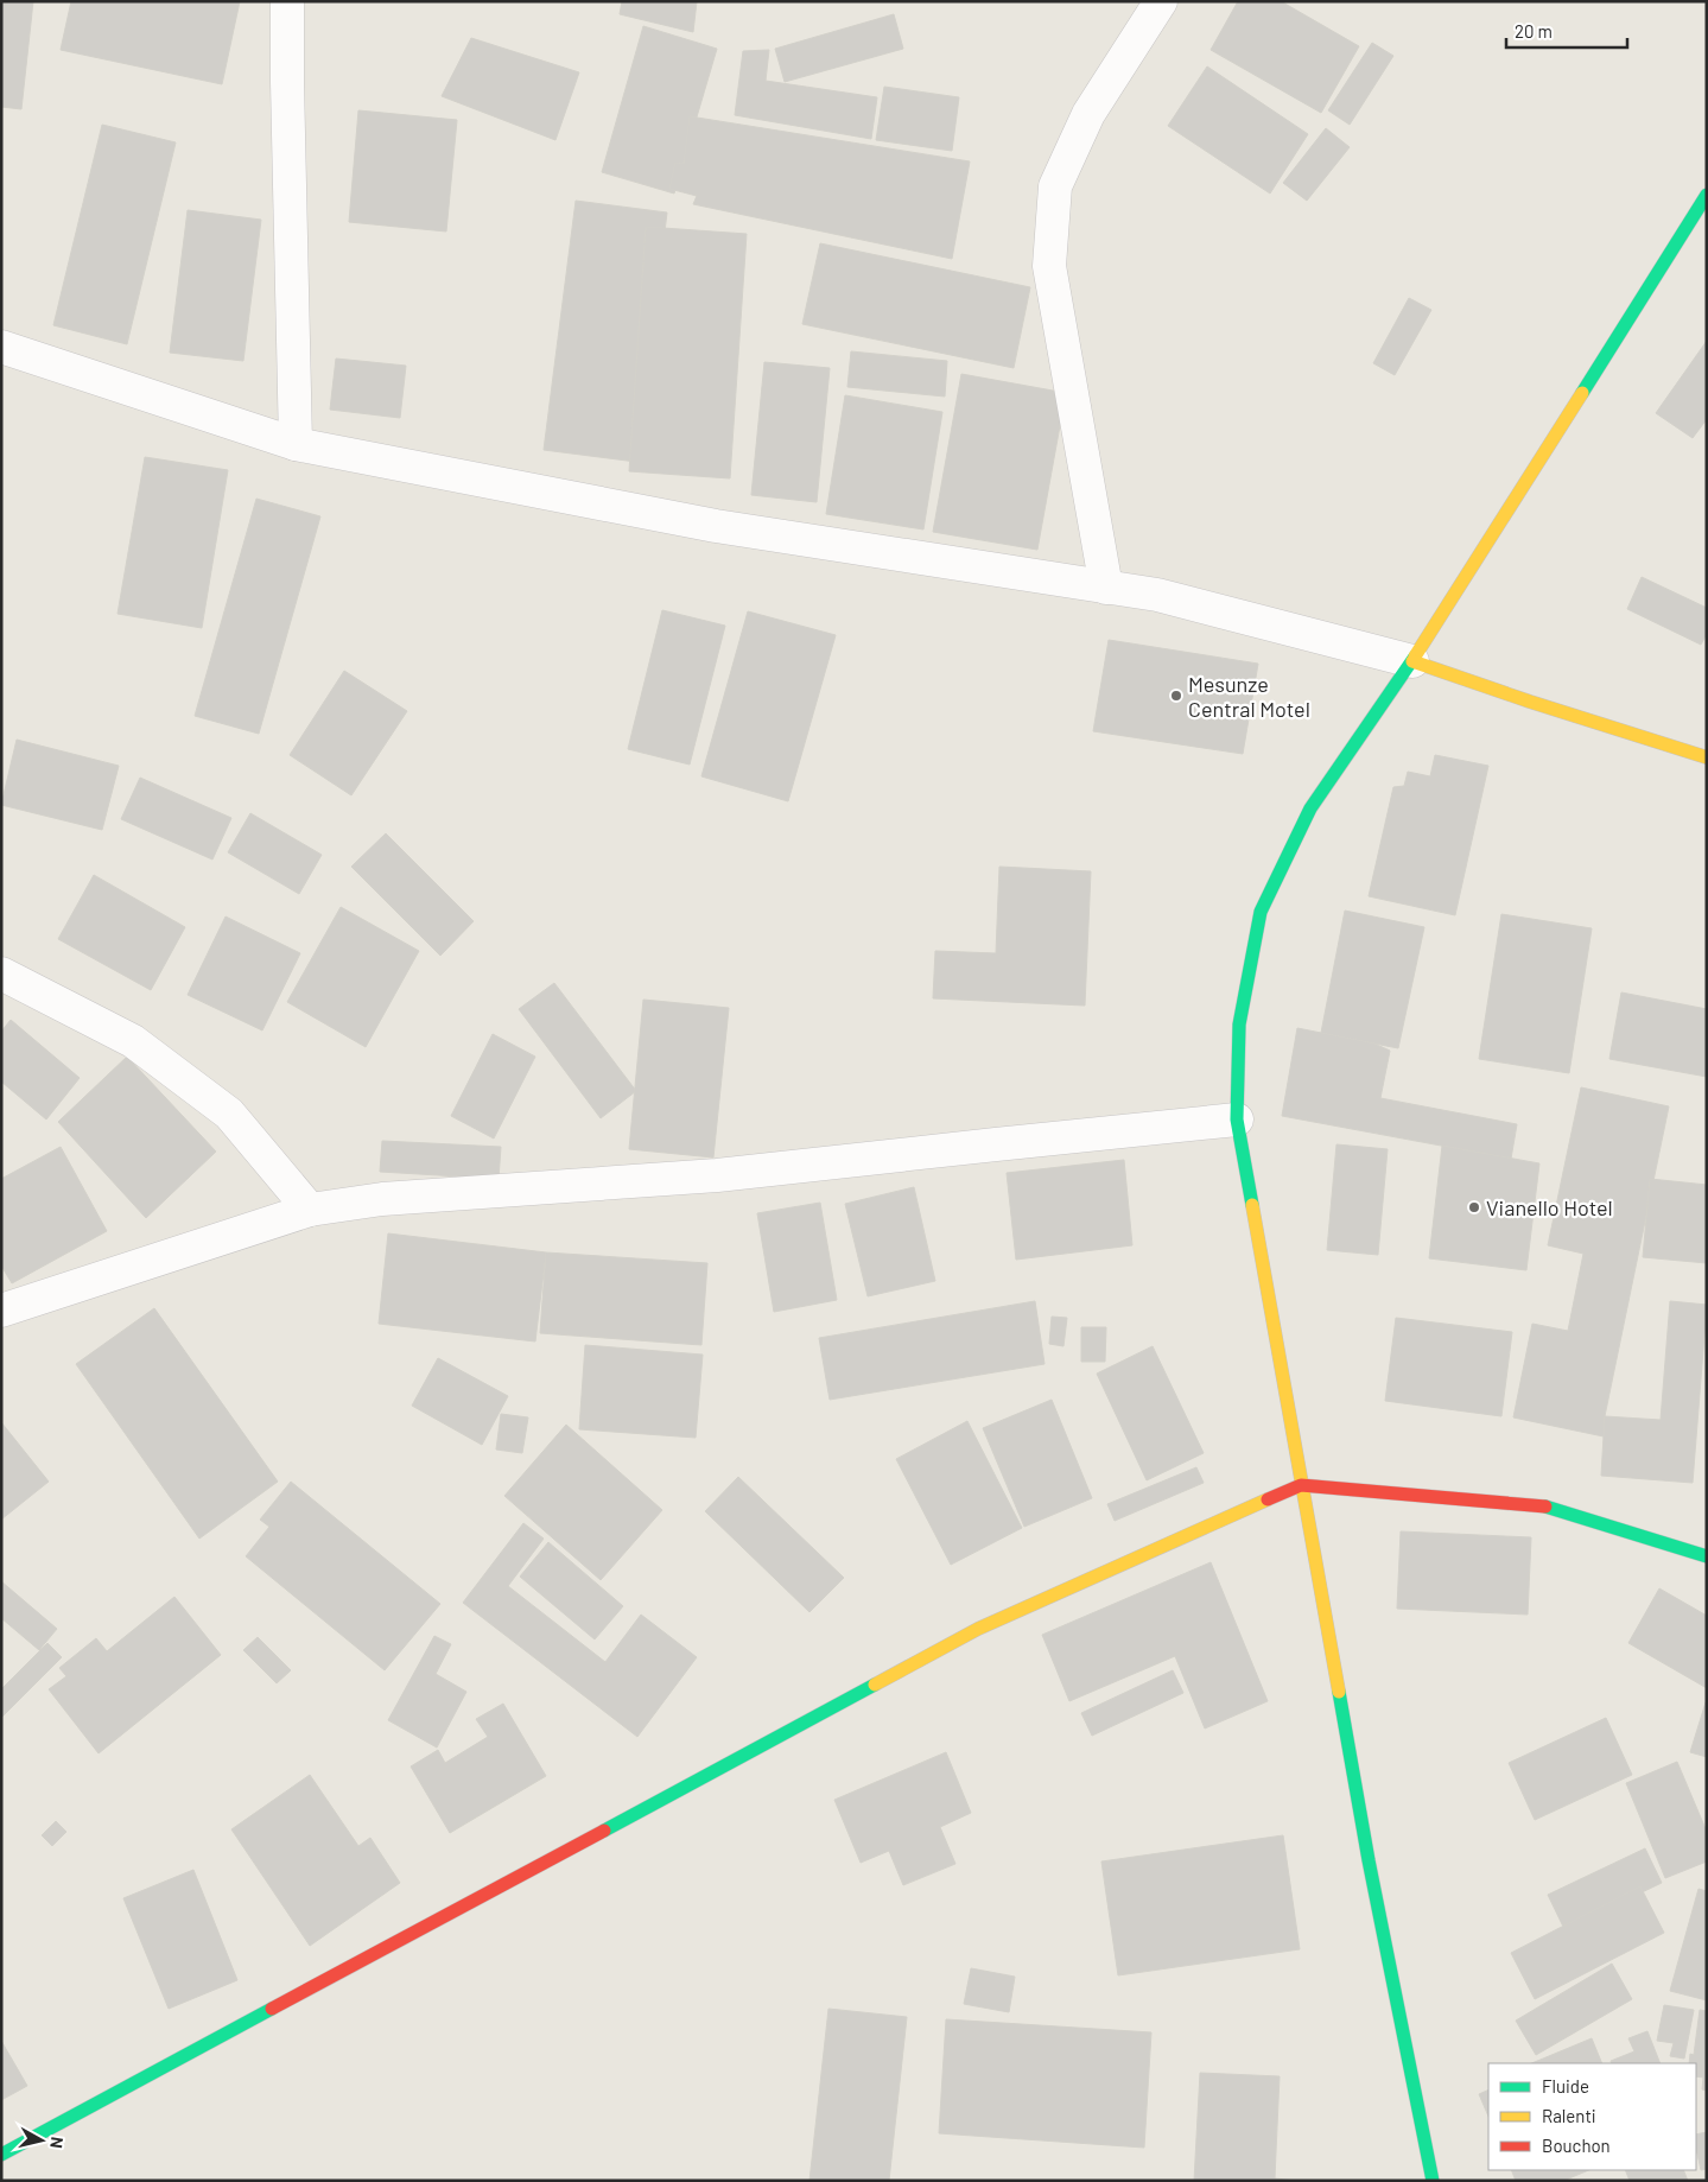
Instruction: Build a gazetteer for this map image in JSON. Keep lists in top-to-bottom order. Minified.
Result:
{"places":["Mesunze Central Motel","Vianello Hotel"],"legend":["Fluide","Ralenti","Bouchon"],"scale_bar":"20 m","north":"right"}
